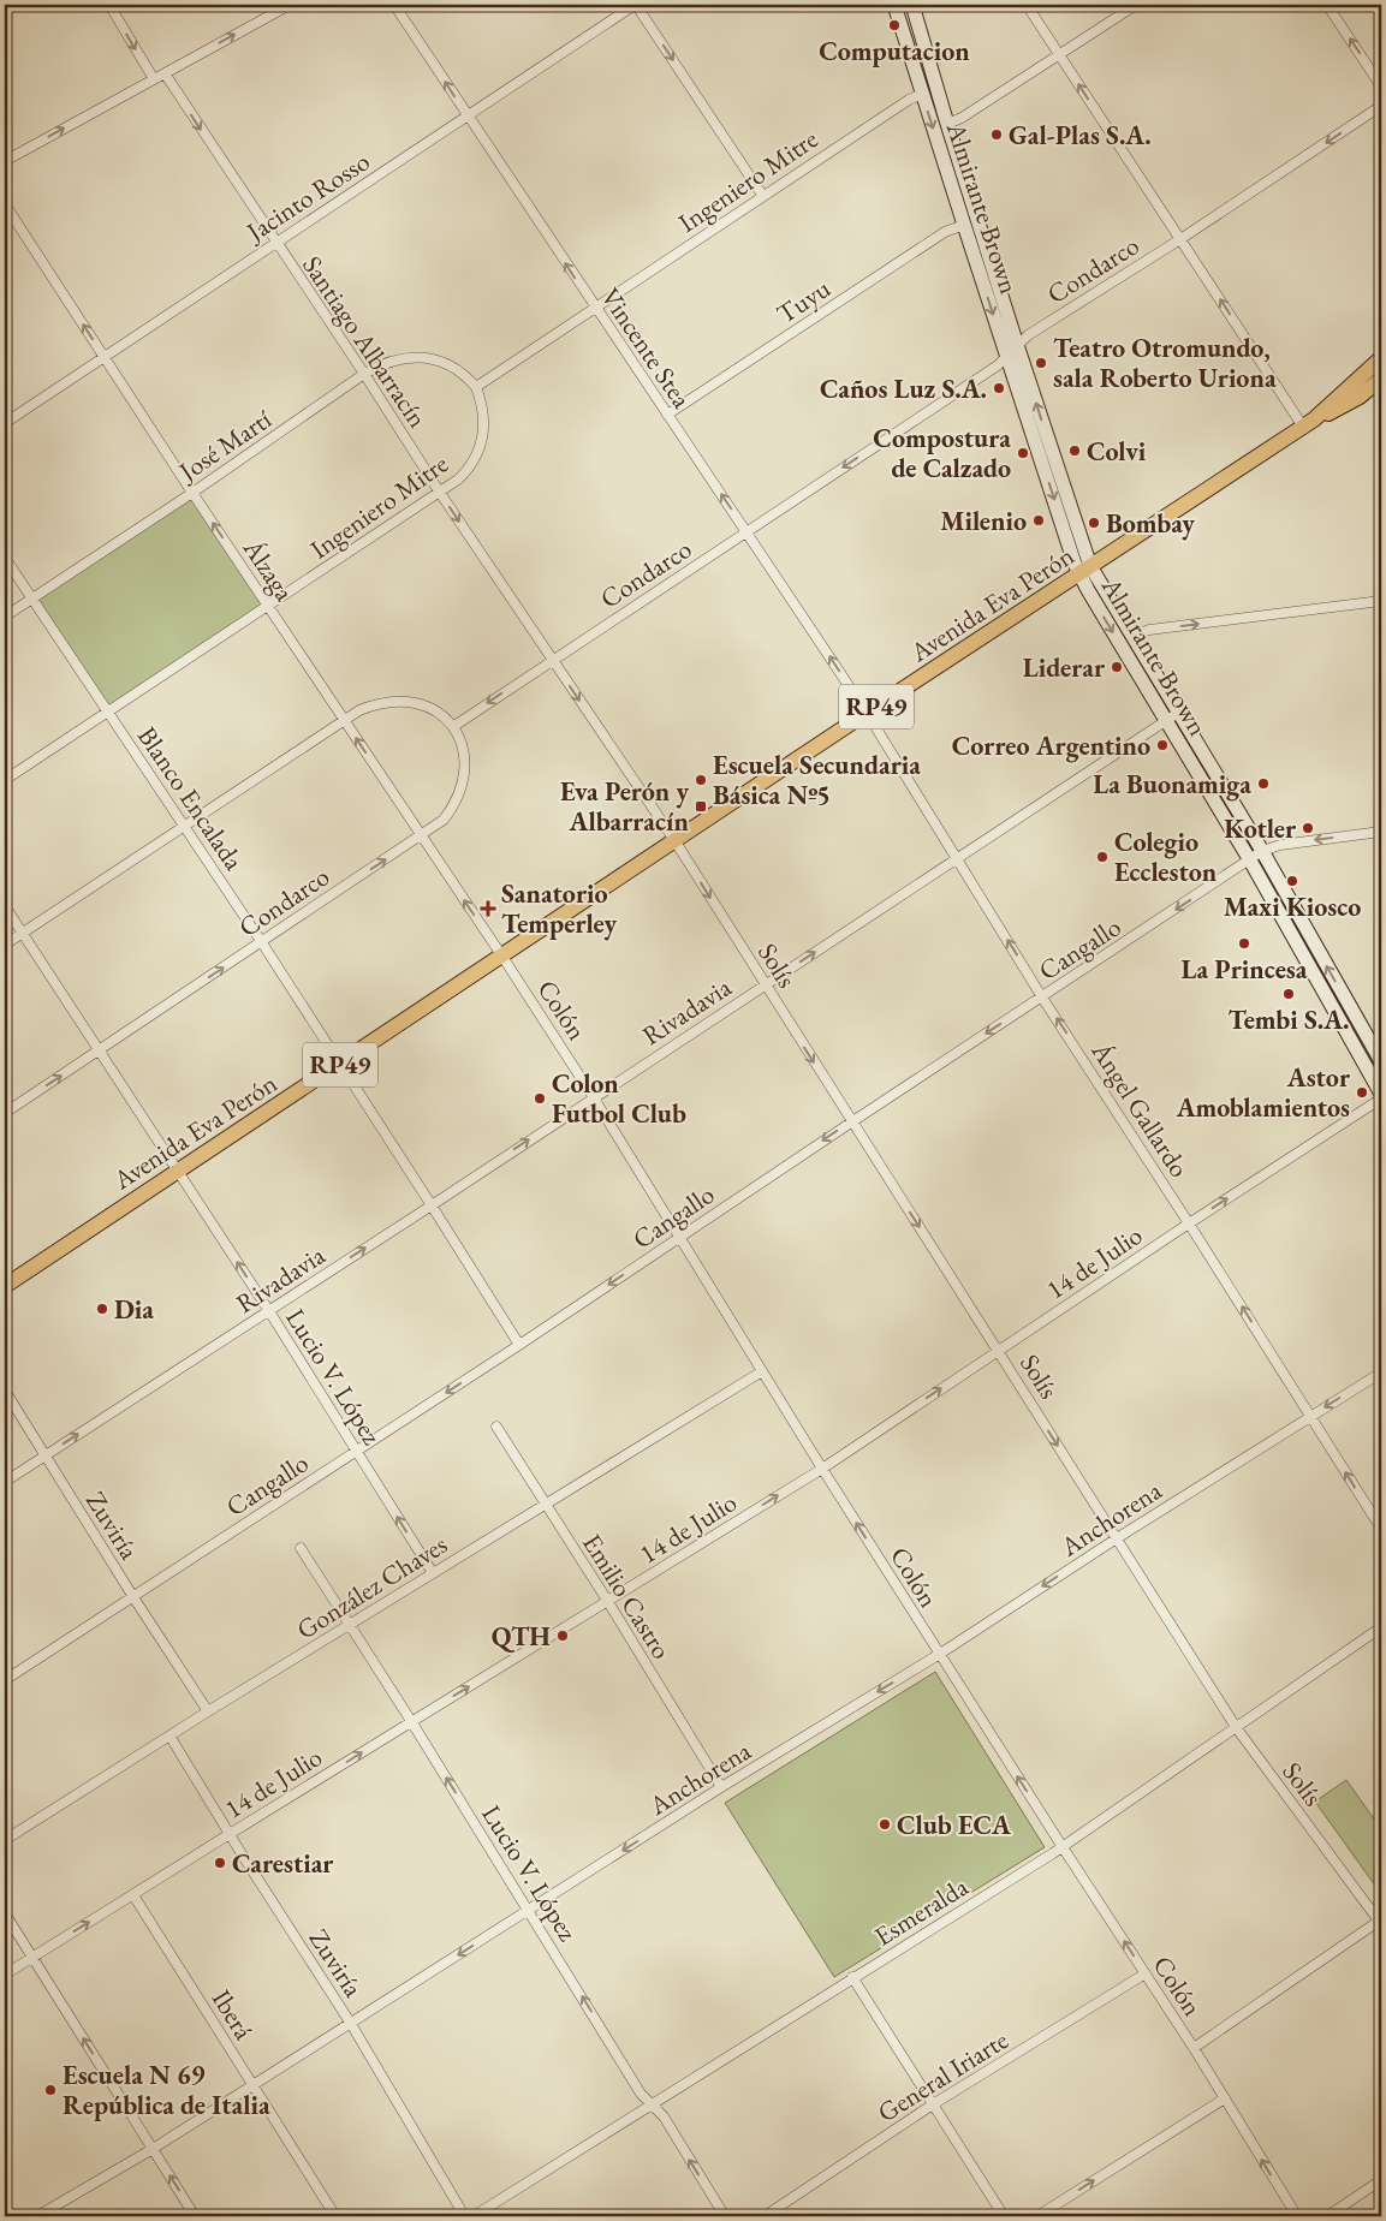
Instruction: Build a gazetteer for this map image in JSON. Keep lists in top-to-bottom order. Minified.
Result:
{"streets":{"main road":["Almirante Brown","Avenida Eva Perón","RP49"],"street":["Ingeniero Mitre","Jacinto Rosso","Condarco","Tuyu","Santiago Albarracín","Vincente Stea","José Martí","Álzaga","Blanco Encalada","Cangallo","Solís","Colón","Rivadavia","Ángel Gallardo","14 de Julio","Lucio V. López","Anchorena","Zuviría","González Chaves","Emilio Castro","Esmeralda","Iberá","General Iriarte"]},"crossings":[["Ingeniero Mitre","Almirante Brown"],["Ingeniero Mitre","Santiago Albarracín"],["Ingeniero Mitre","Vincente Stea"],["Ingeniero Mitre","José Martí"],["Ingeniero Mitre","Álzaga"],["Ingeniero Mitre","Blanco Encalada"],["Jacinto Rosso","Santiago Albarracín"],["Jacinto Rosso","Vincente Stea"],["Jacinto Rosso","Álzaga"],["Almirante Brown","Condarco"],["Almirante Brown","Tuyu"],["Almirante Brown","Avenida Eva Perón"],["Almirante Brown","Cangallo"],["Almirante Brown","Rivadavia"],["Condarco","Santiago Albarracín"],["Condarco","Vincente Stea"],["Condarco","Álzaga"],["Condarco","Blanco Encalada"],["Condarco","Lucio V. López"],["Tuyu","Vincente Stea"],["Santiago Albarracín","José Martí"],["Santiago Albarracín","Avenida Eva Perón"],["Santiago Albarracín","Solís"],["Vincente Stea","Avenida Eva Perón"],["Vincente Stea","Ángel Gallardo"],["José Martí","Álzaga"],["José Martí","Blanco Encalada"],["Álzaga","Avenida Eva Perón"],["Álzaga","Colón"],["Avenida Eva Perón","RP49"],["Avenida Eva Perón","Blanco Encalada"],["Avenida Eva Perón","Solís"],["Avenida Eva Perón","Colón"],["Avenida Eva Perón","Ángel Gallardo"],["Avenida Eva Perón","Lucio V. López"],["Cangallo","Solís"],["Cangallo","Colón"],["Cangallo","Ángel Gallardo"],["Cangallo","Lucio V. López"],["Cangallo","Zuviría"],["Solís","Rivadavia"],["Solís","14 de Julio"],["Solís","Anchorena"],["Solís","Esmeralda"],["Colón","Rivadavia"],["Colón","14 de Julio"],["Colón","Anchorena"],["Colón","González Chaves"],["Colón","Esmeralda"],["Colón","General Iriarte"],["Rivadavia","Ángel Gallardo"],["Rivadavia","Lucio V. López"],["Rivadavia","Zuviría"],["Ángel Gallardo","14 de Julio"],["Ángel Gallardo","Anchorena"],["14 de Julio","Lucio V. López"],["14 de Julio","Zuviría"],["14 de Julio","Emilio Castro"],["14 de Julio","Iberá"],["Lucio V. López","Anchorena"],["Lucio V. López","González Chaves"],["Lucio V. López","Esmeralda"],["Anchorena","Zuviría"],["Anchorena","Emilio Castro"],["Anchorena","Iberá"],["Zuviría","González Chaves"],["González Chaves","Emilio Castro"]],"one_way":["Santiago Albarracín","Vincente Stea","Álzaga","Cangallo","Solís","Colón","Rivadavia","Ángel Gallardo","14 de Julio","Lucio V. López","Anchorena"],"places":{"other":["Computacion","Gal-Plas S.A.","Teatro Otromundo, sala Roberto Uriona","Caños Luz S.A.","Colvi","Compostura de Calzado","Milenio","Bombay","Liderar","Correo Argentino","Escuela Secundaria Básica Nº5","La Buonamiga","Kotler","Colegio Eccleston","Maxi Kiosco","La Princesa","Tembi S.A.","Astor Amoblamientos","Colon Futbol Club","Dia","QTH","Club ECA","Carestiar","Escuela N 69 República de Italia"],"transit":["Eva Perón y Albarracín"],"health":["Sanatorio Temperley"]}}
